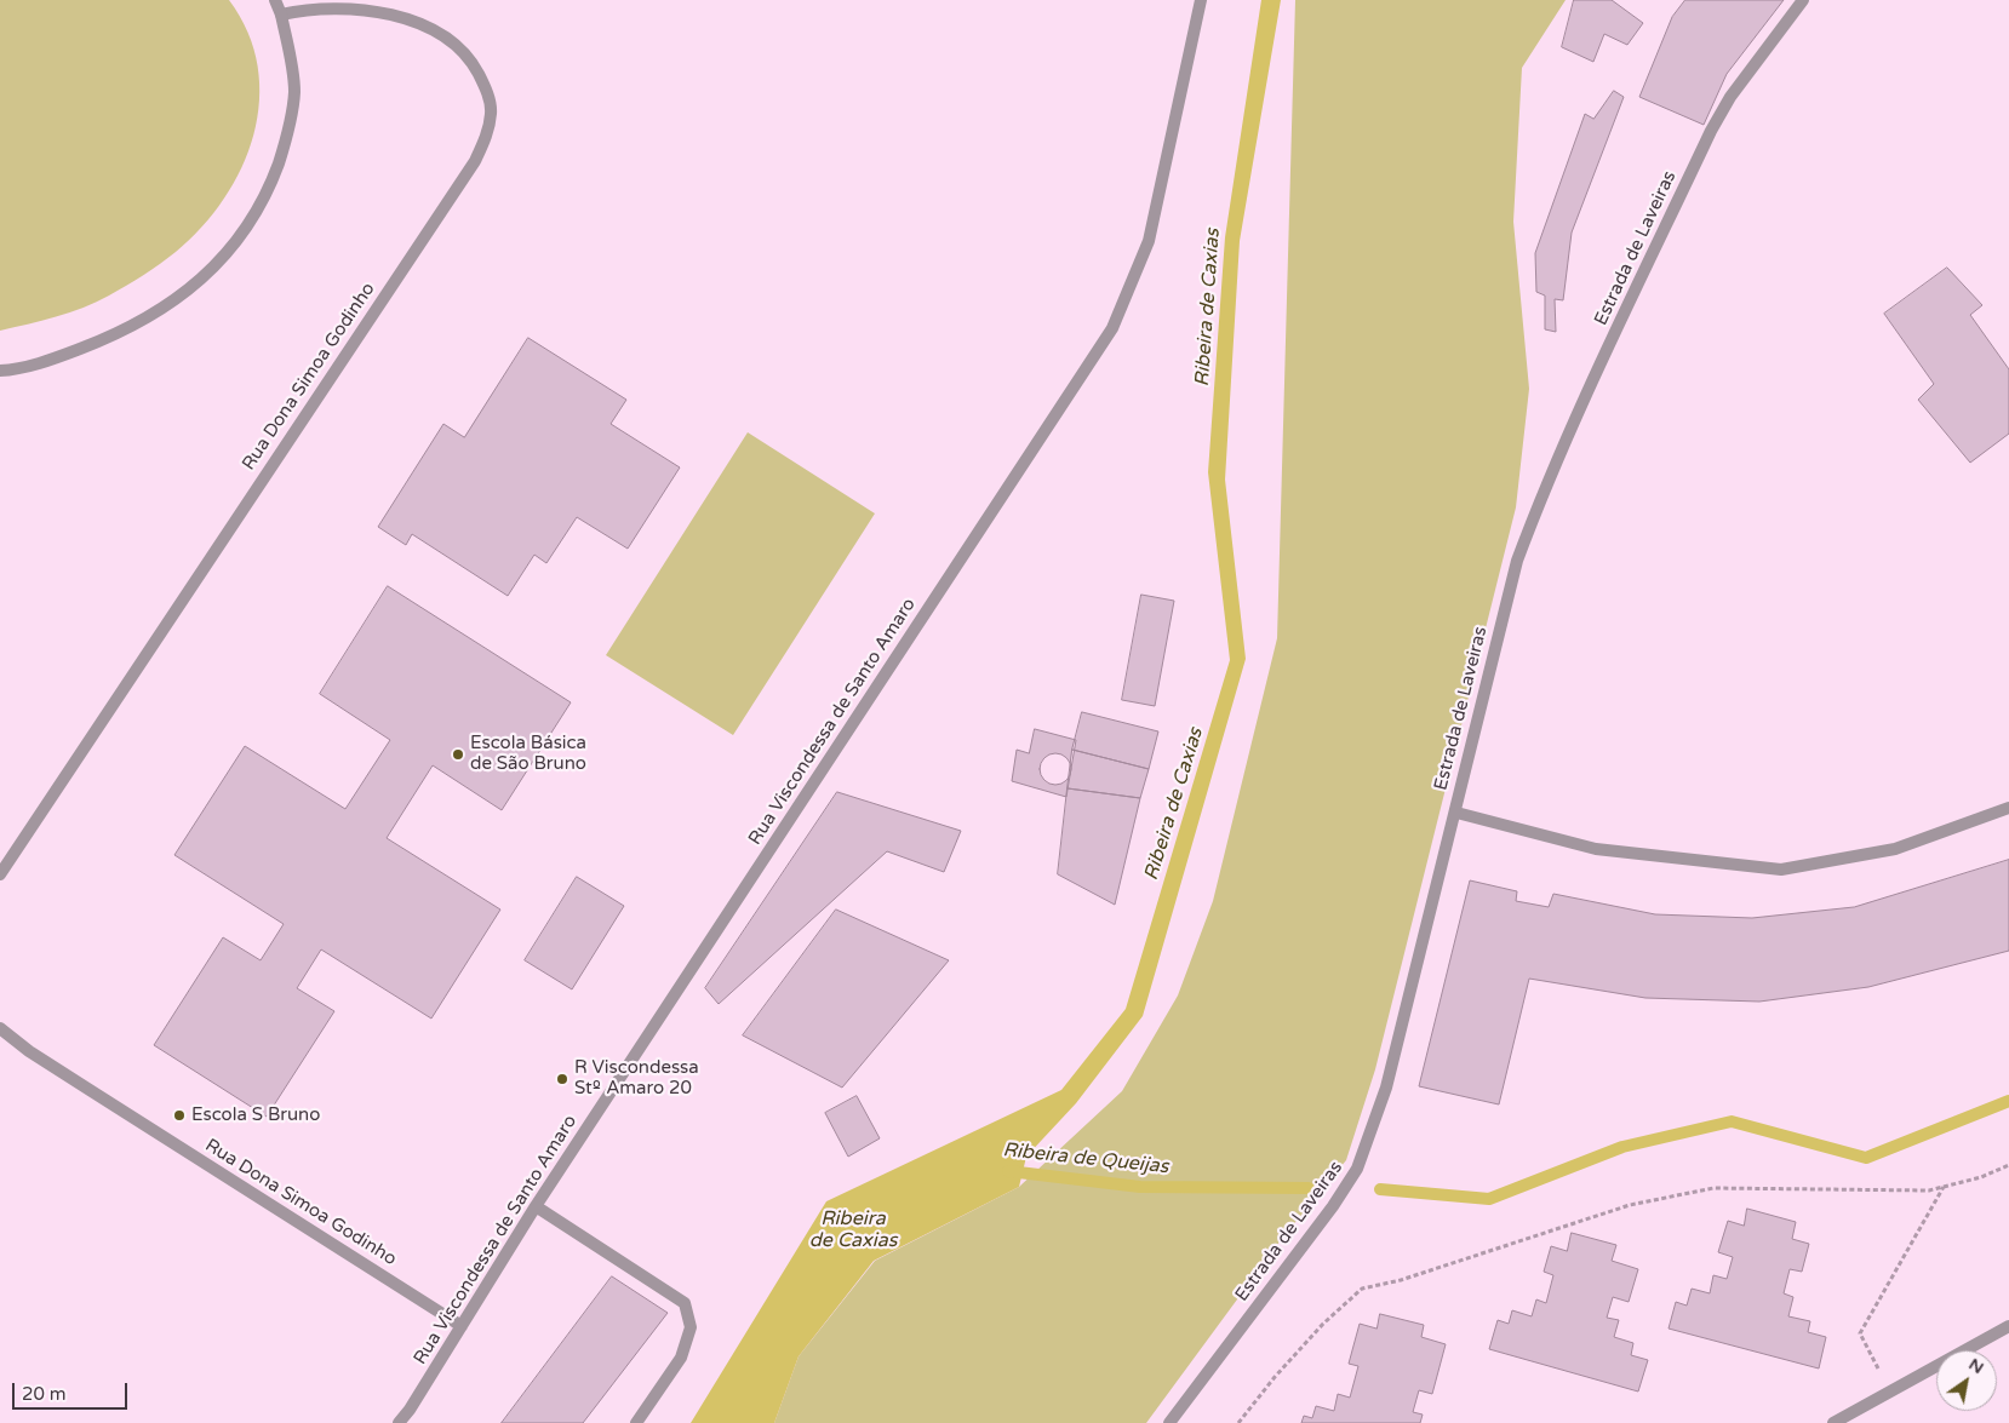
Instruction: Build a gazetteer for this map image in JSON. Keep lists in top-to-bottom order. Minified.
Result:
{"streets":{"street":["Estrada de Laveiras","Rua Dona Simoa Godinho","Rua Viscondessa de Santo Amaro"]},"crossings":[["Rua Dona Simoa Godinho","Rua Viscondessa de Santo Amaro"]],"water":["Ribeira de Caxias","Ribeira de Queijas"],"places":["Escola Básica de São Bruno","R Viscondessa Stº Amaro 20","Escola S Bruno"],"scale_bar":"20 m","north":"top right"}
